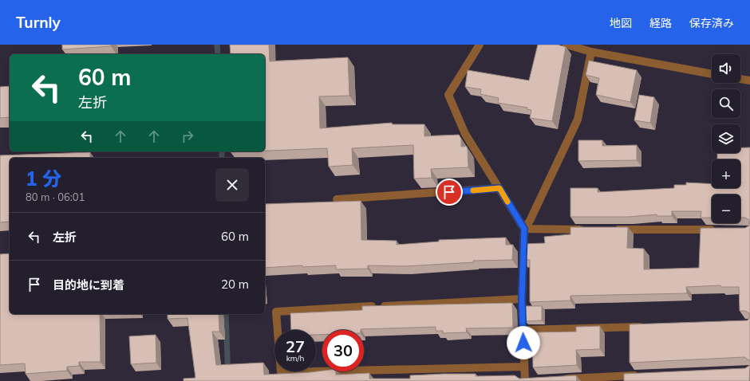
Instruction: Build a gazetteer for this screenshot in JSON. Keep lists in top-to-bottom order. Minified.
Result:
{"page":{"header":"Turnly","nav":["地図","経路","保存済み"],"map_buttons":["+","−"],"turn":["60 m","左折"],"heading":["1 分","80 m · 06:01"],"list":[{"name":"左折","value":"60 m"},{"name":"目的地に到着","value":"20 m"}],"speed":"27 km/h","limit":"30"}}
